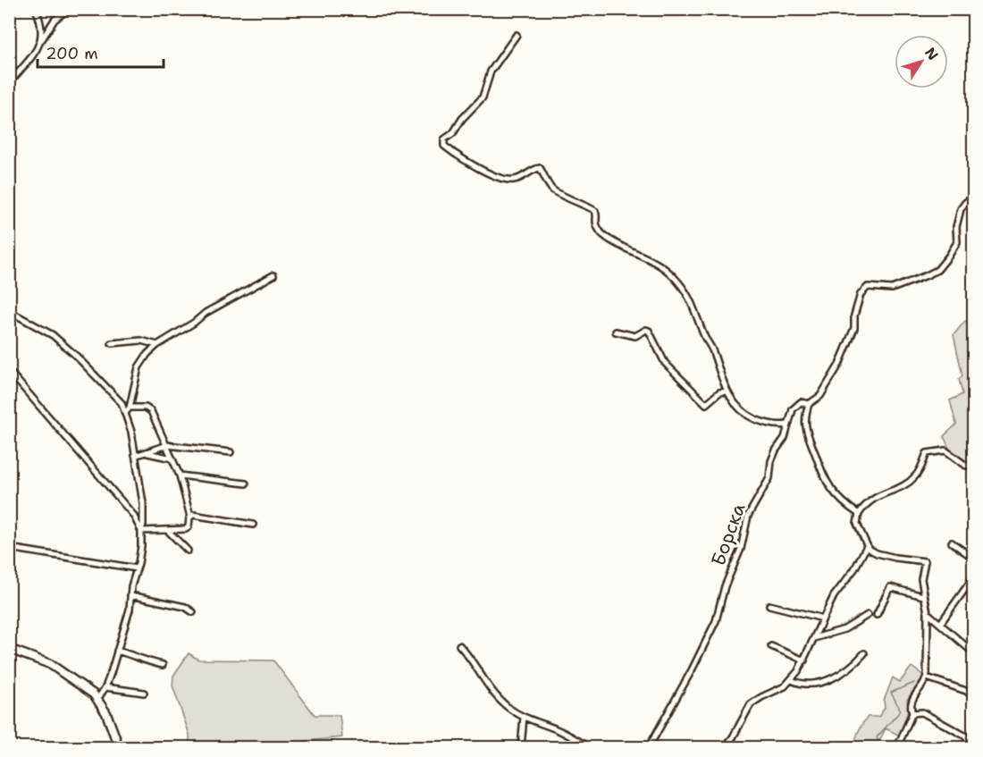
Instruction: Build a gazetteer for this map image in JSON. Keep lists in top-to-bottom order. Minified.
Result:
{"streets":{"street":["Борска"]},"scale_bar":"200 m","north":"top right"}
